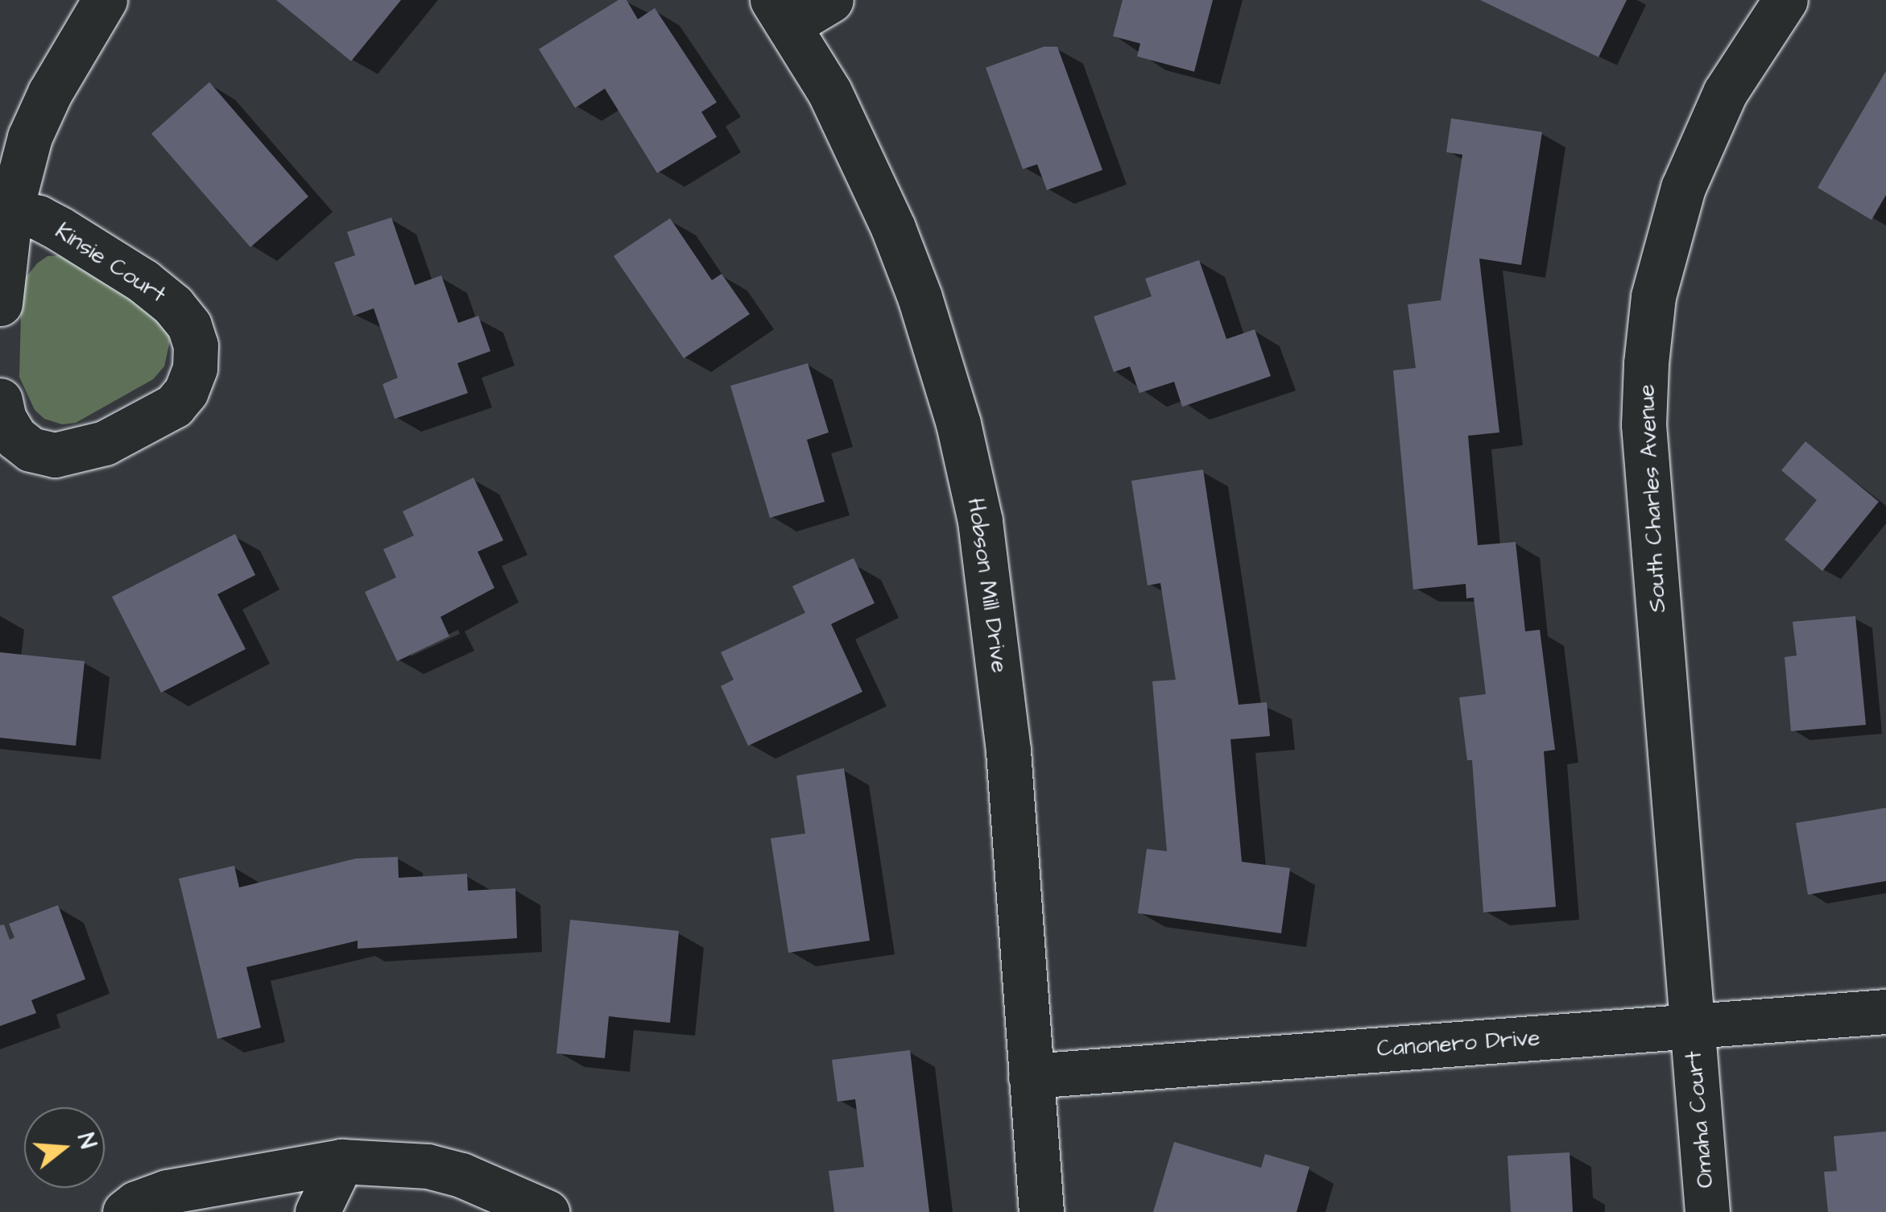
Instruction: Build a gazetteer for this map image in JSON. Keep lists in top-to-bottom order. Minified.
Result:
{"streets":{"street":["Kinsie Court","South Charles Avenue","Hobson Mill Drive","Canonero Drive","Omaha Court"]},"crossings":[["South Charles Avenue","Canonero Drive"],["South Charles Avenue","Omaha Court"],["Hobson Mill Drive","Canonero Drive"],["Canonero Drive","Omaha Court"]],"north":"right"}
